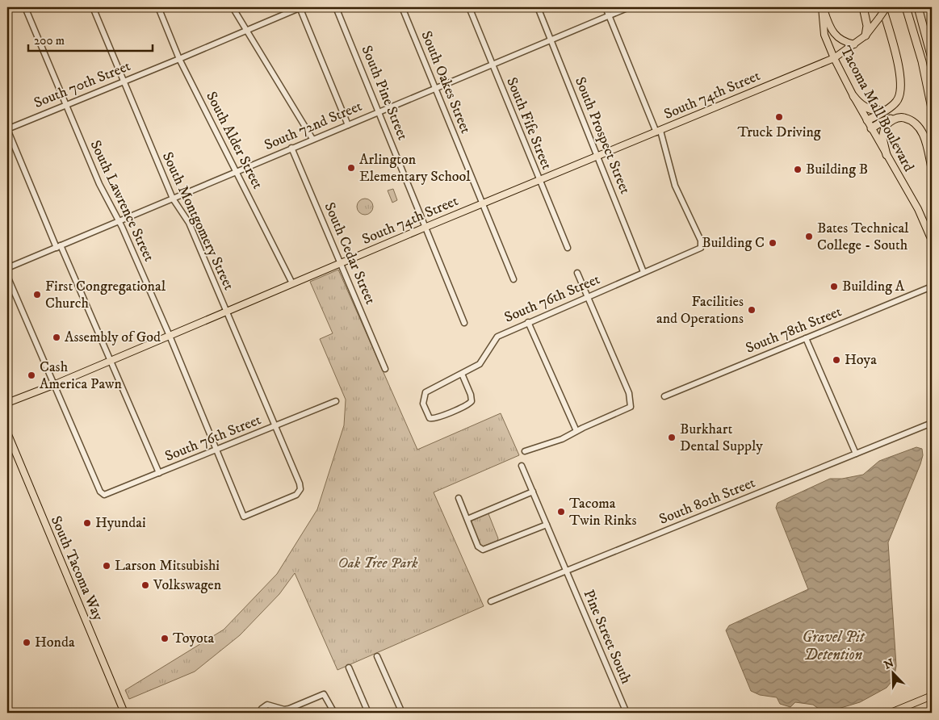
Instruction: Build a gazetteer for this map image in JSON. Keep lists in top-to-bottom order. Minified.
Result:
{"streets":{"main road":["South 74th Street","Tacoma Mall Boulevard","South Tacoma Way"],"street":["South Oakes Street","South 70th Street","South Pine Street","South Fife Street","South 72nd Street","South Prospect Street","South Alder Street","South Lawrence Street","South Montgomery Street","South Cedar Street","South 76th Street","South 78th Street","South 80th Street","Pine Street South"]},"crossings":[["South Oakes Street","South 74th Street"],["South Oakes Street","South 72nd Street"],["South 70th Street","South Alder Street"],["South 70th Street","South Lawrence Street"],["South 70th Street","South Montgomery Street"],["South Pine Street","South 74th Street"],["South Pine Street","South 72nd Street"],["South 74th Street","Tacoma Mall Boulevard"],["South 74th Street","South Fife Street"],["South 74th Street","South Prospect Street"],["South 74th Street","South Alder Street"],["South 74th Street","South Lawrence Street"],["South 74th Street","South Montgomery Street"],["South 74th Street","South Cedar Street"],["South 74th Street","South 76th Street"],["South Fife Street","South 72nd Street"],["South 72nd Street","South Prospect Street"],["South 72nd Street","South Alder Street"],["South 72nd Street","South Lawrence Street"],["South 72nd Street","South Montgomery Street"],["South 72nd Street","South Cedar Street"],["South Prospect Street","South 76th Street"],["South Lawrence Street","South Montgomery Street"],["South Lawrence Street","South 76th Street"],["South Montgomery Street","South 76th Street"],["South 80th Street","Pine Street South"]],"water":["Gravel Pit Detention"],"parks":["Oak Tree Park"],"places":["Truck Driving","Arlington Elementary School","Building B","Bates Technical College - South","Building C","Building A","First Congregational Church","Facilities and Operations","Assembly of God","Hoya","Cash America Pawn","Burkhart Dental Supply","Tacoma Twin Rinks","Hyundai","Larson Mitsubishi","Volkswagen","Toyota","Honda"],"scale_bar":"200 m","north":"top left"}
